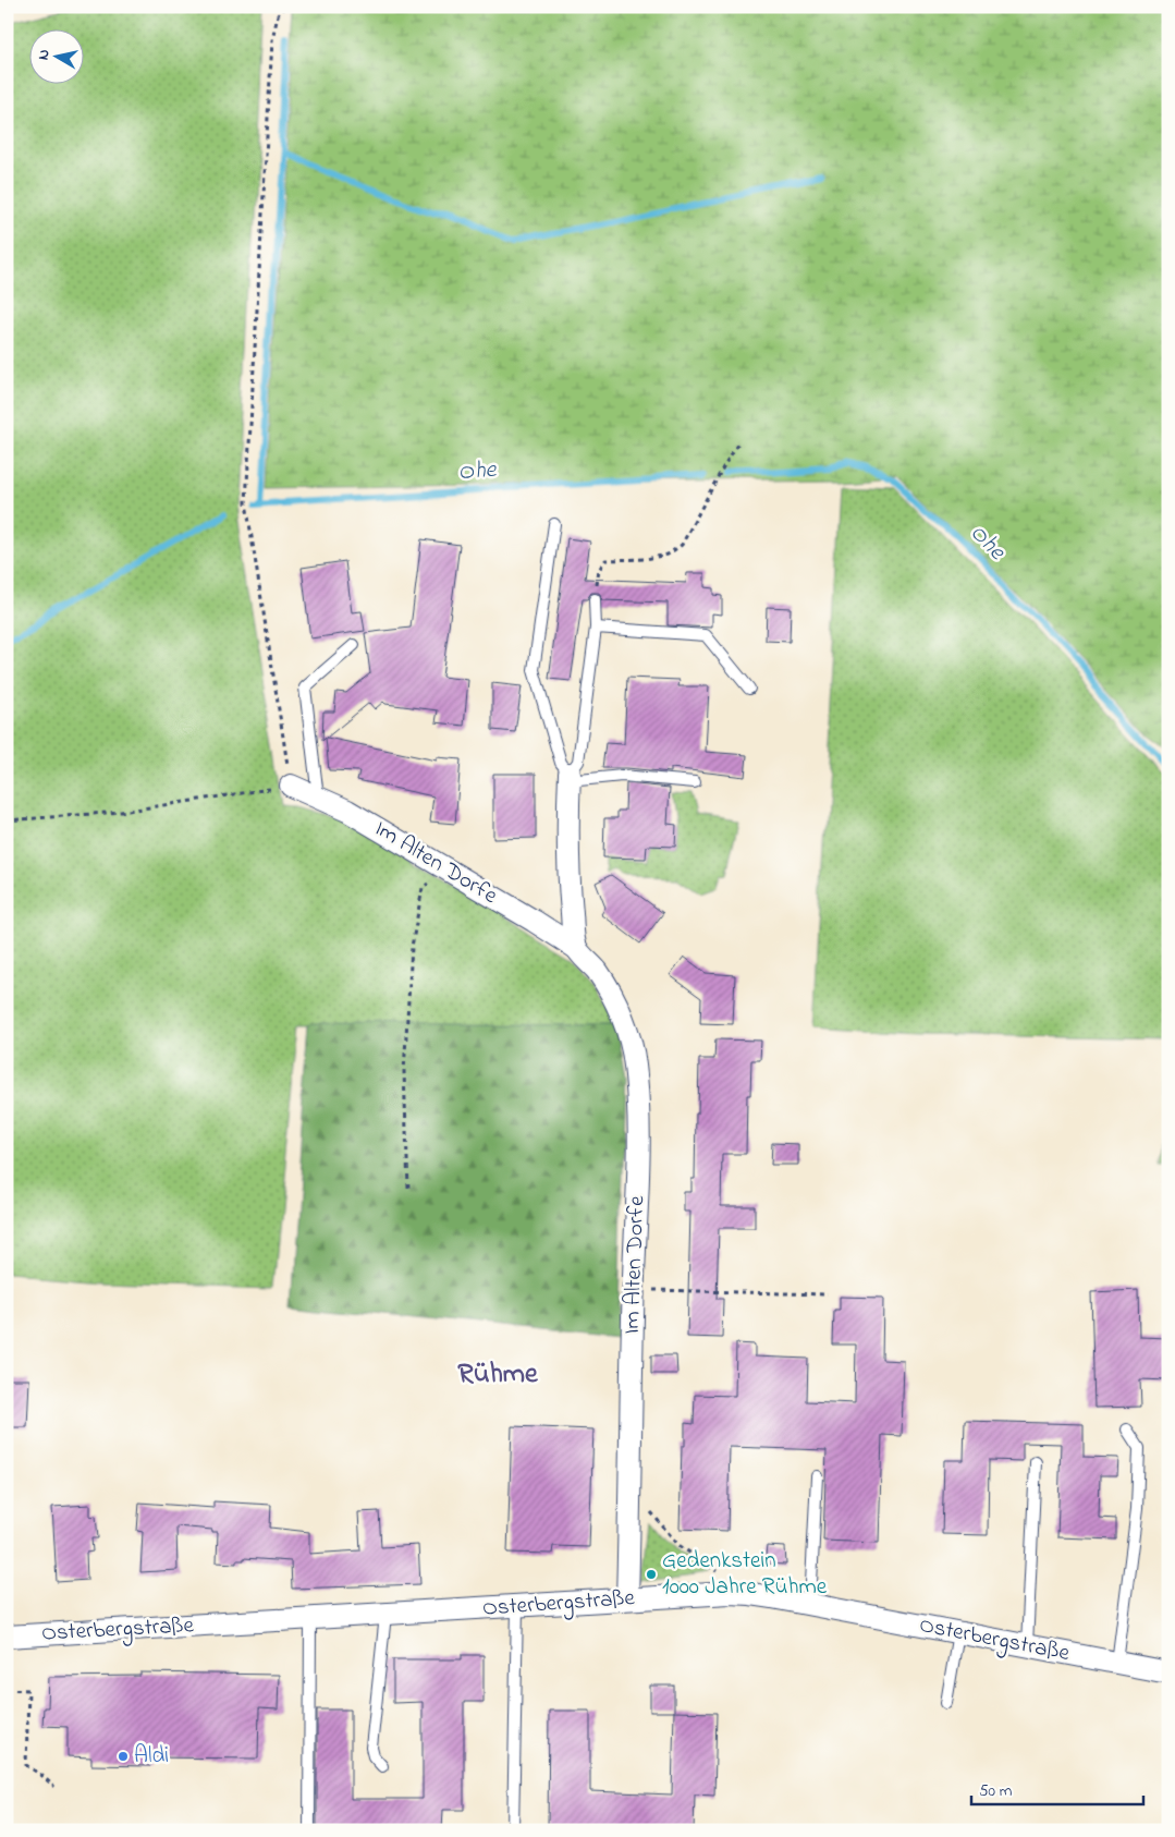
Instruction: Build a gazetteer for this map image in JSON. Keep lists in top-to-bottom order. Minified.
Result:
{"streets":{"street":["Im Alten Dorfe","Osterbergstraße"]},"crossings":[["Im Alten Dorfe","Osterbergstraße"]],"districts":["Rühme"],"water":["Ohe"],"places":["Gedenkstein 1000 Jahre Rühme","Aldi"],"scale_bar":"50 m","north":"left"}
